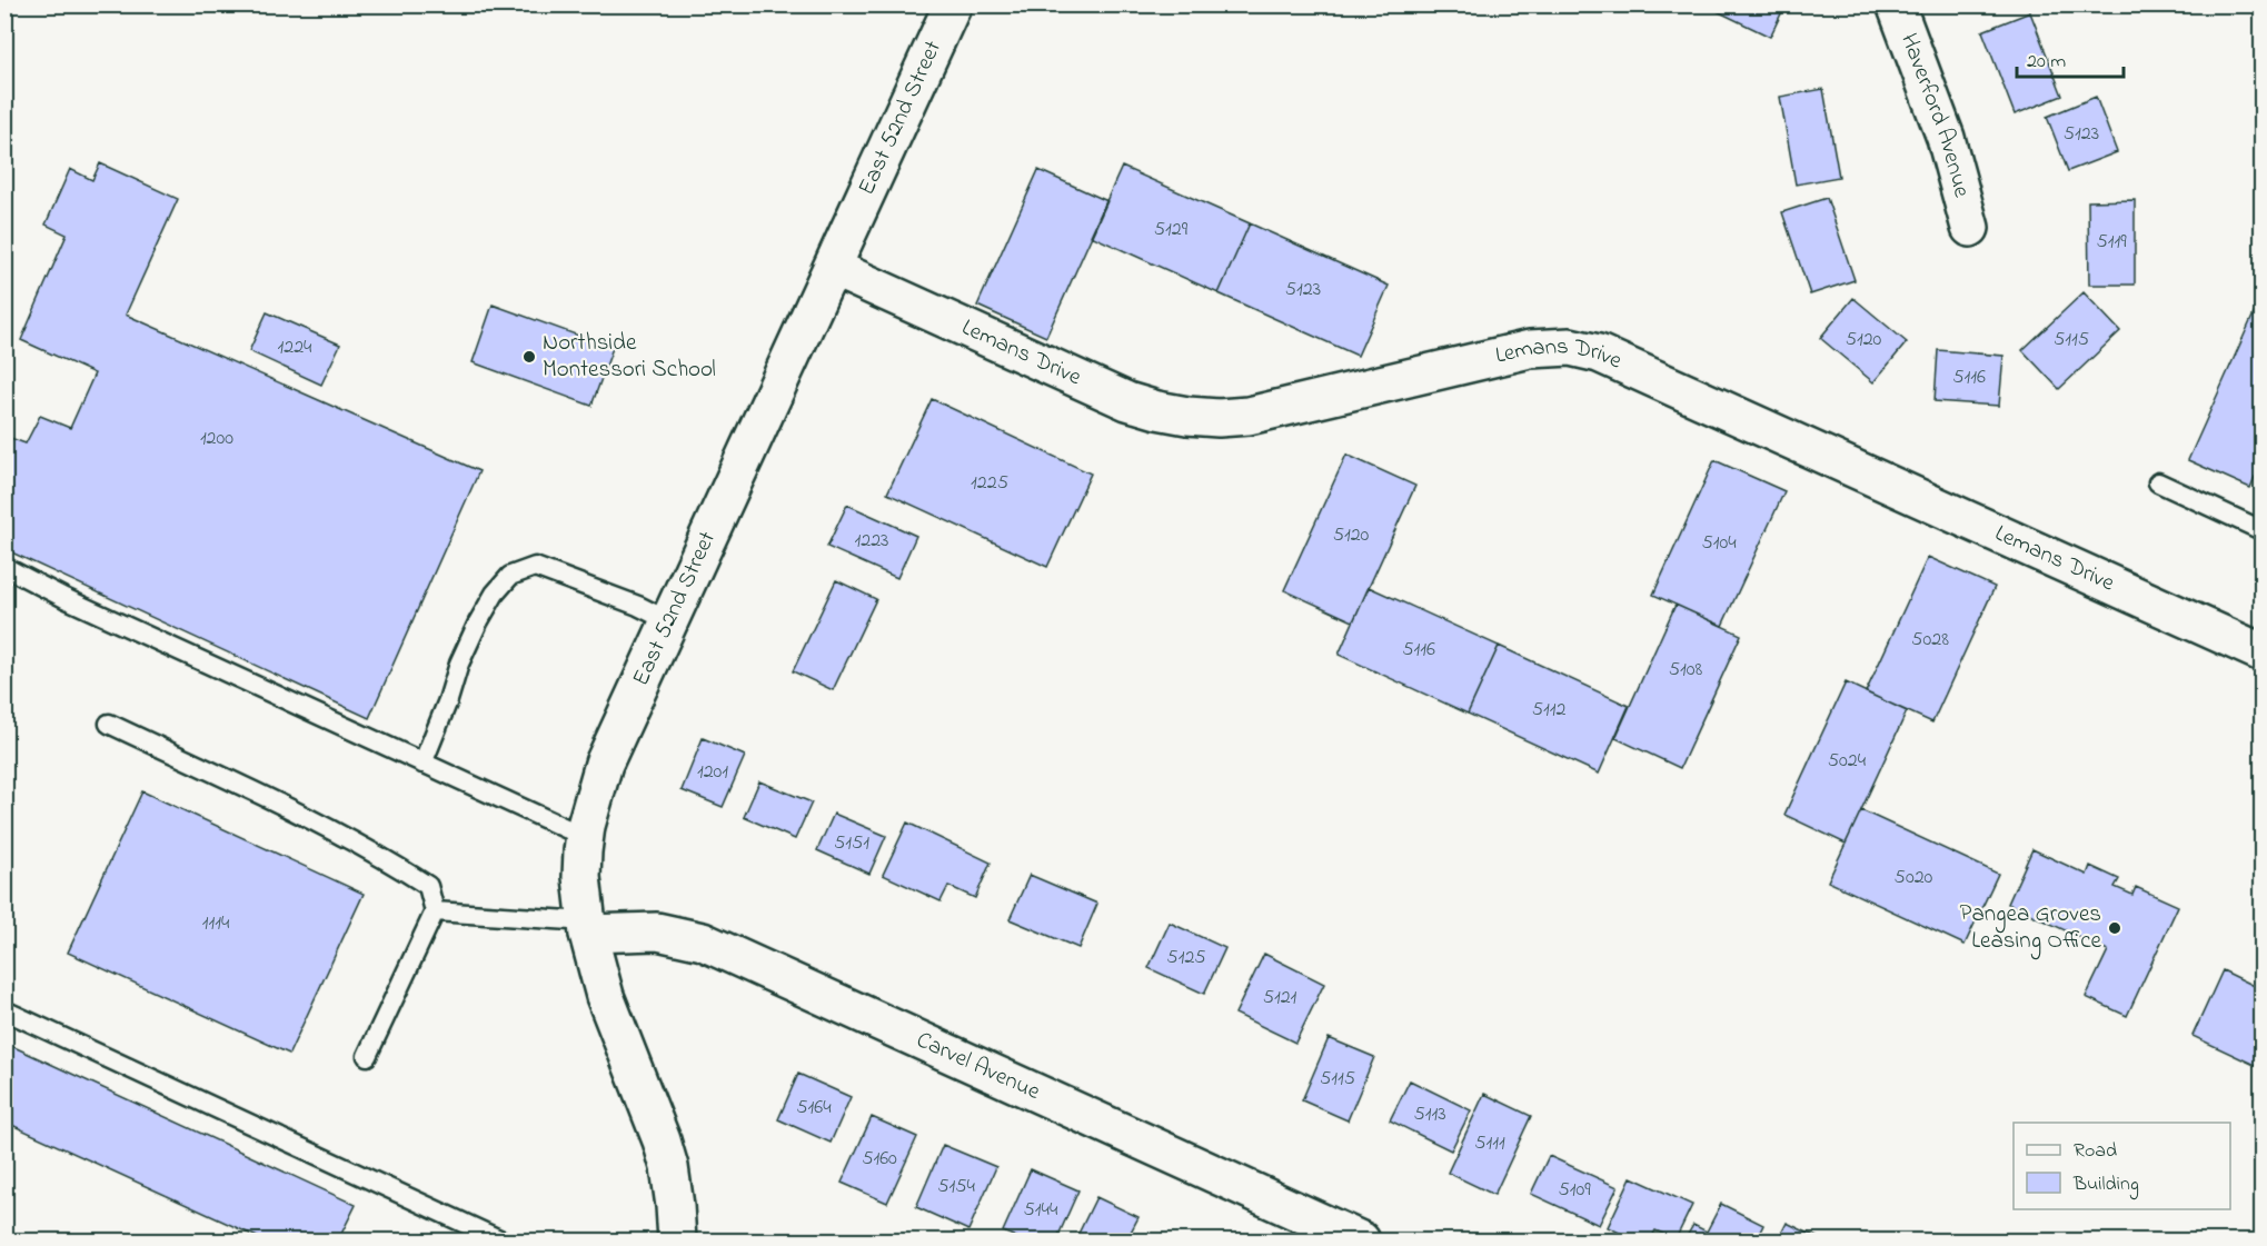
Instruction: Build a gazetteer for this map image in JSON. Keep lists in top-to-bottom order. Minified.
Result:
{"streets":{"street":["Haverford Avenue","East 52nd Street","Lemans Drive","Carvel Avenue"]},"crossings":[["East 52nd Street","Lemans Drive"],["East 52nd Street","Carvel Avenue"]],"places":["Northside Montessori School","Pangea Groves Leasing Office"],"house_numbers":["5123","5129","5119","5123","5120","5115","1224","5116","1200","1225","5120","1223","5104","5028","5116","5108","5112","5024","1201","5151","5020","1114","5125","5121","5115","5164","5113","5111","5160","5154","5109","5144"],"legend":["Road","Building"],"scale_bar":"20 m"}
